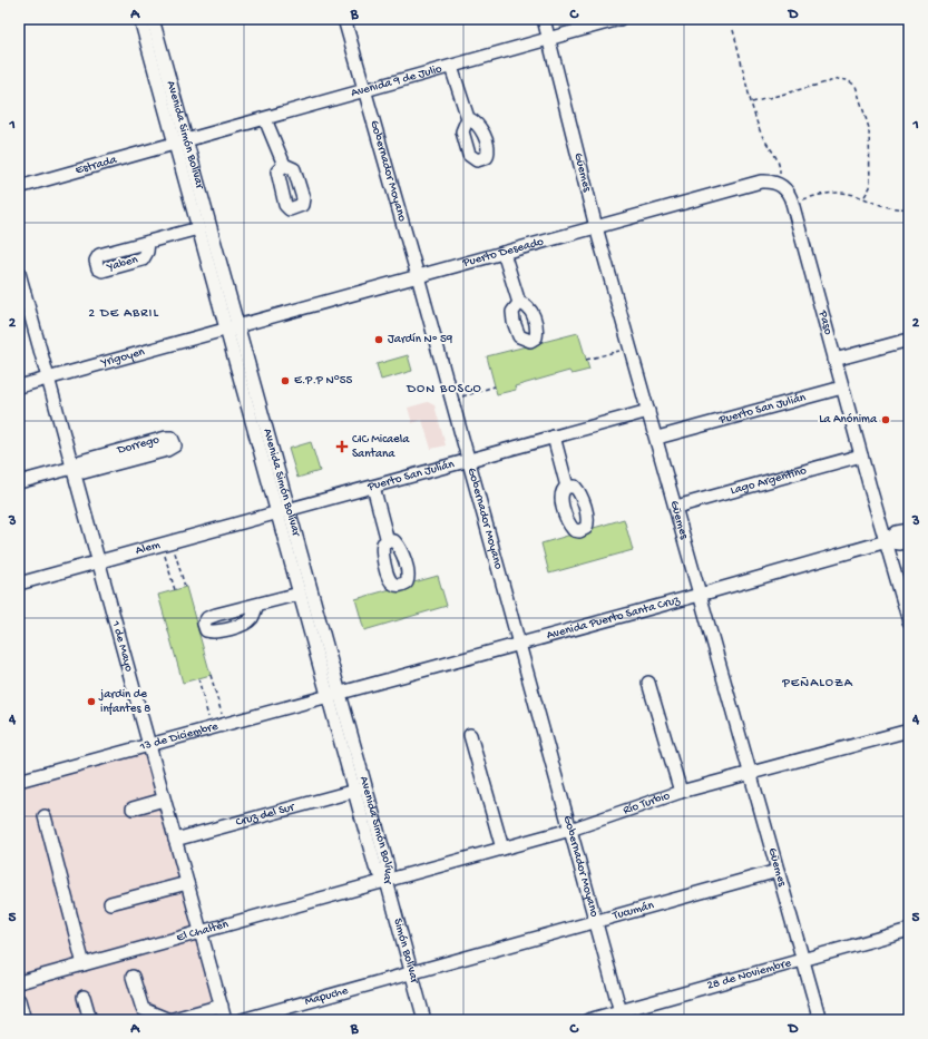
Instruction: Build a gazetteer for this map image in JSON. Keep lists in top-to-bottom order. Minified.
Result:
{"streets":{"street":["Avenida 9 de Julio","Avenida Simón Bolívar","Estrada","Gobernador Moyano","Güemes","Puerto Deseado","Yaben","Paso","Yrigoyen","Puerto San Julián","Dorrego","Lago Argentino","Alem","Avenida Puerto Santa Cruz","1 de Mayo","13 de Diciembre","Río Turbio","Cruz del Sur","Tucumán","El Chaltén","Simón Bolívar","28 de Noviembre","Mapuche"]},"crossings":[["Avenida 9 de Julio","Avenida Simón Bolívar"],["Avenida 9 de Julio","Estrada"],["Avenida 9 de Julio","Gobernador Moyano"],["Avenida 9 de Julio","Güemes"],["Avenida Simón Bolívar","Estrada"],["Avenida Simón Bolívar","Puerto Deseado"],["Avenida Simón Bolívar","Yaben"],["Avenida Simón Bolívar","Yrigoyen"],["Avenida Simón Bolívar","Puerto San Julián"],["Avenida Simón Bolívar","Alem"],["Avenida Simón Bolívar","Avenida Puerto Santa Cruz"],["Avenida Simón Bolívar","13 de Diciembre"],["Avenida Simón Bolívar","Río Turbio"],["Avenida Simón Bolívar","Cruz del Sur"],["Avenida Simón Bolívar","El Chaltén"],["Avenida Simón Bolívar","Simón Bolívar"],["Gobernador Moyano","Puerto Deseado"],["Gobernador Moyano","Puerto San Julián"],["Gobernador Moyano","Avenida Puerto Santa Cruz"],["Gobernador Moyano","Río Turbio"],["Gobernador Moyano","Tucumán"],["Gobernador Moyano","28 de Noviembre"],["Güemes","Puerto Deseado"],["Güemes","Puerto San Julián"],["Güemes","Lago Argentino"],["Güemes","Avenida Puerto Santa Cruz"],["Güemes","Río Turbio"],["Güemes","Tucumán"],["Güemes","28 de Noviembre"],["Puerto Deseado","Paso"],["Puerto Deseado","Yrigoyen"],["Paso","Puerto San Julián"],["Paso","Lago Argentino"],["Paso","Avenida Puerto Santa Cruz"],["Yrigoyen","1 de Mayo"],["Puerto San Julián","Alem"],["Dorrego","1 de Mayo"],["Alem","1 de Mayo"],["Avenida Puerto Santa Cruz","13 de Diciembre"],["1 de Mayo","13 de Diciembre"],["1 de Mayo","Cruz del Sur"],["1 de Mayo","El Chaltén"],["Río Turbio","El Chaltén"],["Río Turbio","Simón Bolívar"],["Tucumán","Simón Bolívar"],["Tucumán","Mapuche"],["El Chaltén","Simón Bolívar"],["Simón Bolívar","Mapuche"]],"districts":["2 DE ABRIL","DON BOSCO","PEÑALOZA"],"places":{"other":["Jardín Nº 59","E.P.P N°55","La Anónima","jardin de infantes 8"],"health":["CIC Micaela Santana"]},"grid":{"columns":["A","B","C","D"],"rows":["1","2","3","4","5"]}}
